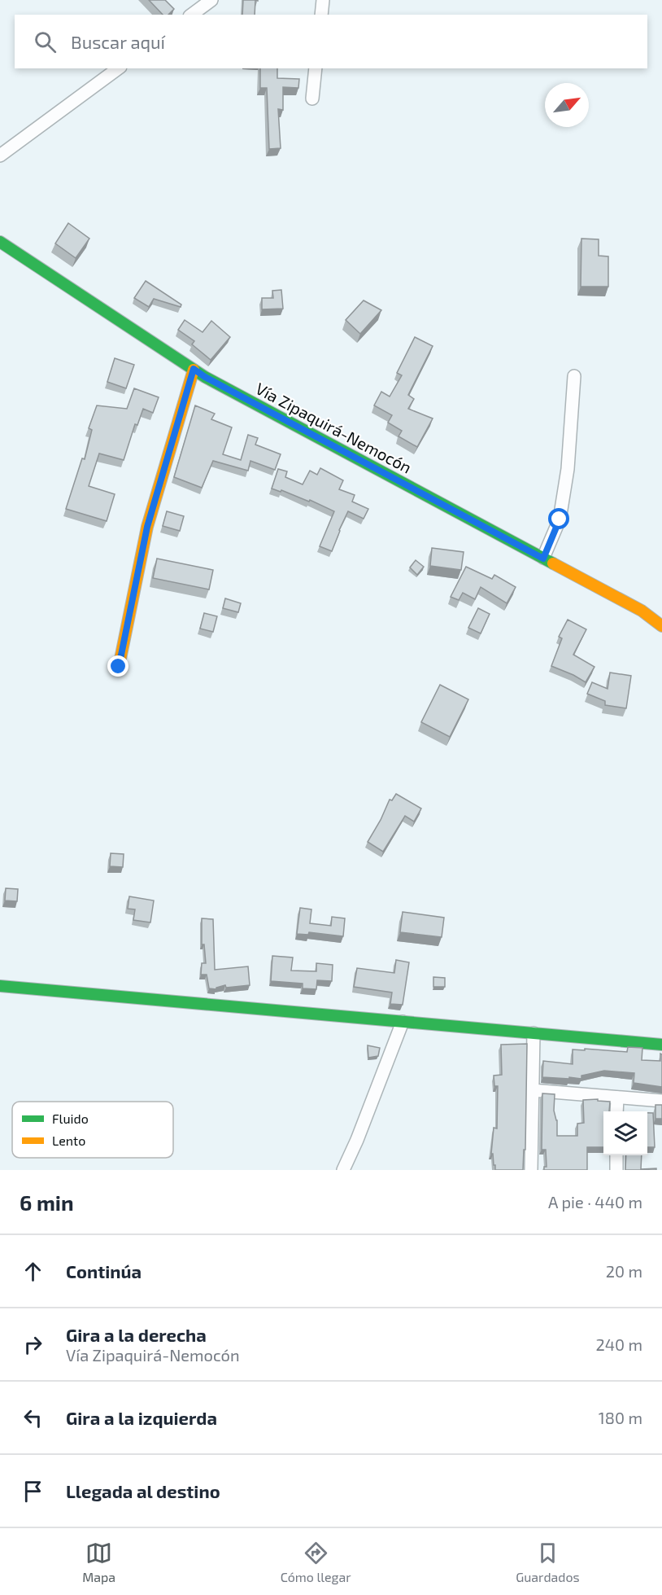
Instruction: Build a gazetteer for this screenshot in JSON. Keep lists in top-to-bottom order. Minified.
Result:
{"streets":{"street":["Vía Zipaquirá-Nemocón"]},"legend":["Fluido","Lento"],"north":"top right","page":{"search":"Buscar aquí","heading":["6 min","A pie · 440 m"],"list":[["Continúa","20 m"],["Gira a la derecha","Vía Zipaquirá-Nemocón","240 m"],["Gira a la izquierda","180 m"],"Llegada al destino"],"nav":["Mapa","Cómo llegar","Guardados"]}}
